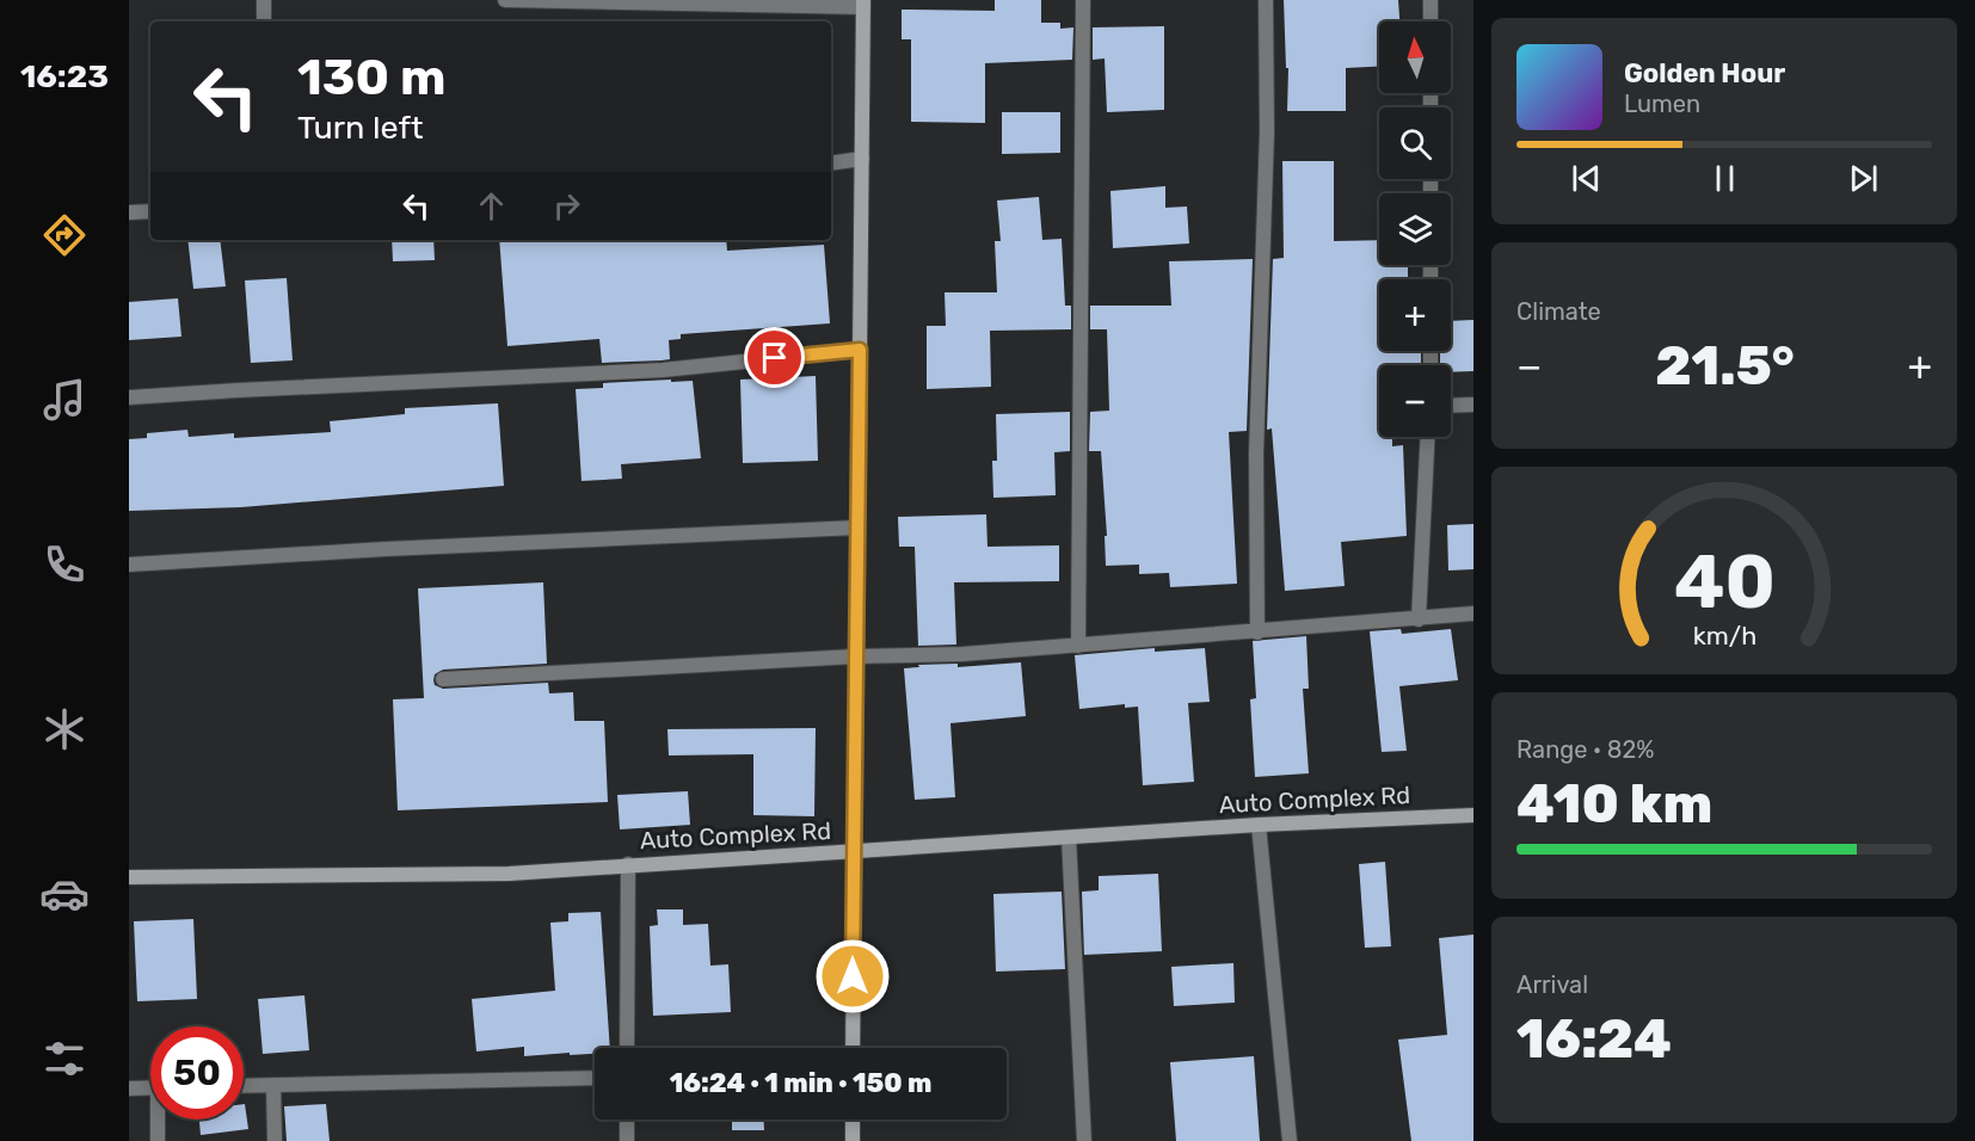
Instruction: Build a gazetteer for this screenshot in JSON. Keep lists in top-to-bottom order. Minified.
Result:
{"streets":{"street":["Auto Complex Rd"]},"north":"top","page":{"tabs":"16:23","map_buttons":["+","−"],"turn":["130 m","Turn left"],"song":["Golden Hour","Lumen"],"tile":["Climate",["Range · 82%","410 km"],["Arrival","16:24"]],"heat":["−","21.5°","+"],"limit":"50","trip":"16:24 · 1 min · 150 m","gauge":["40","km/h"]}}
